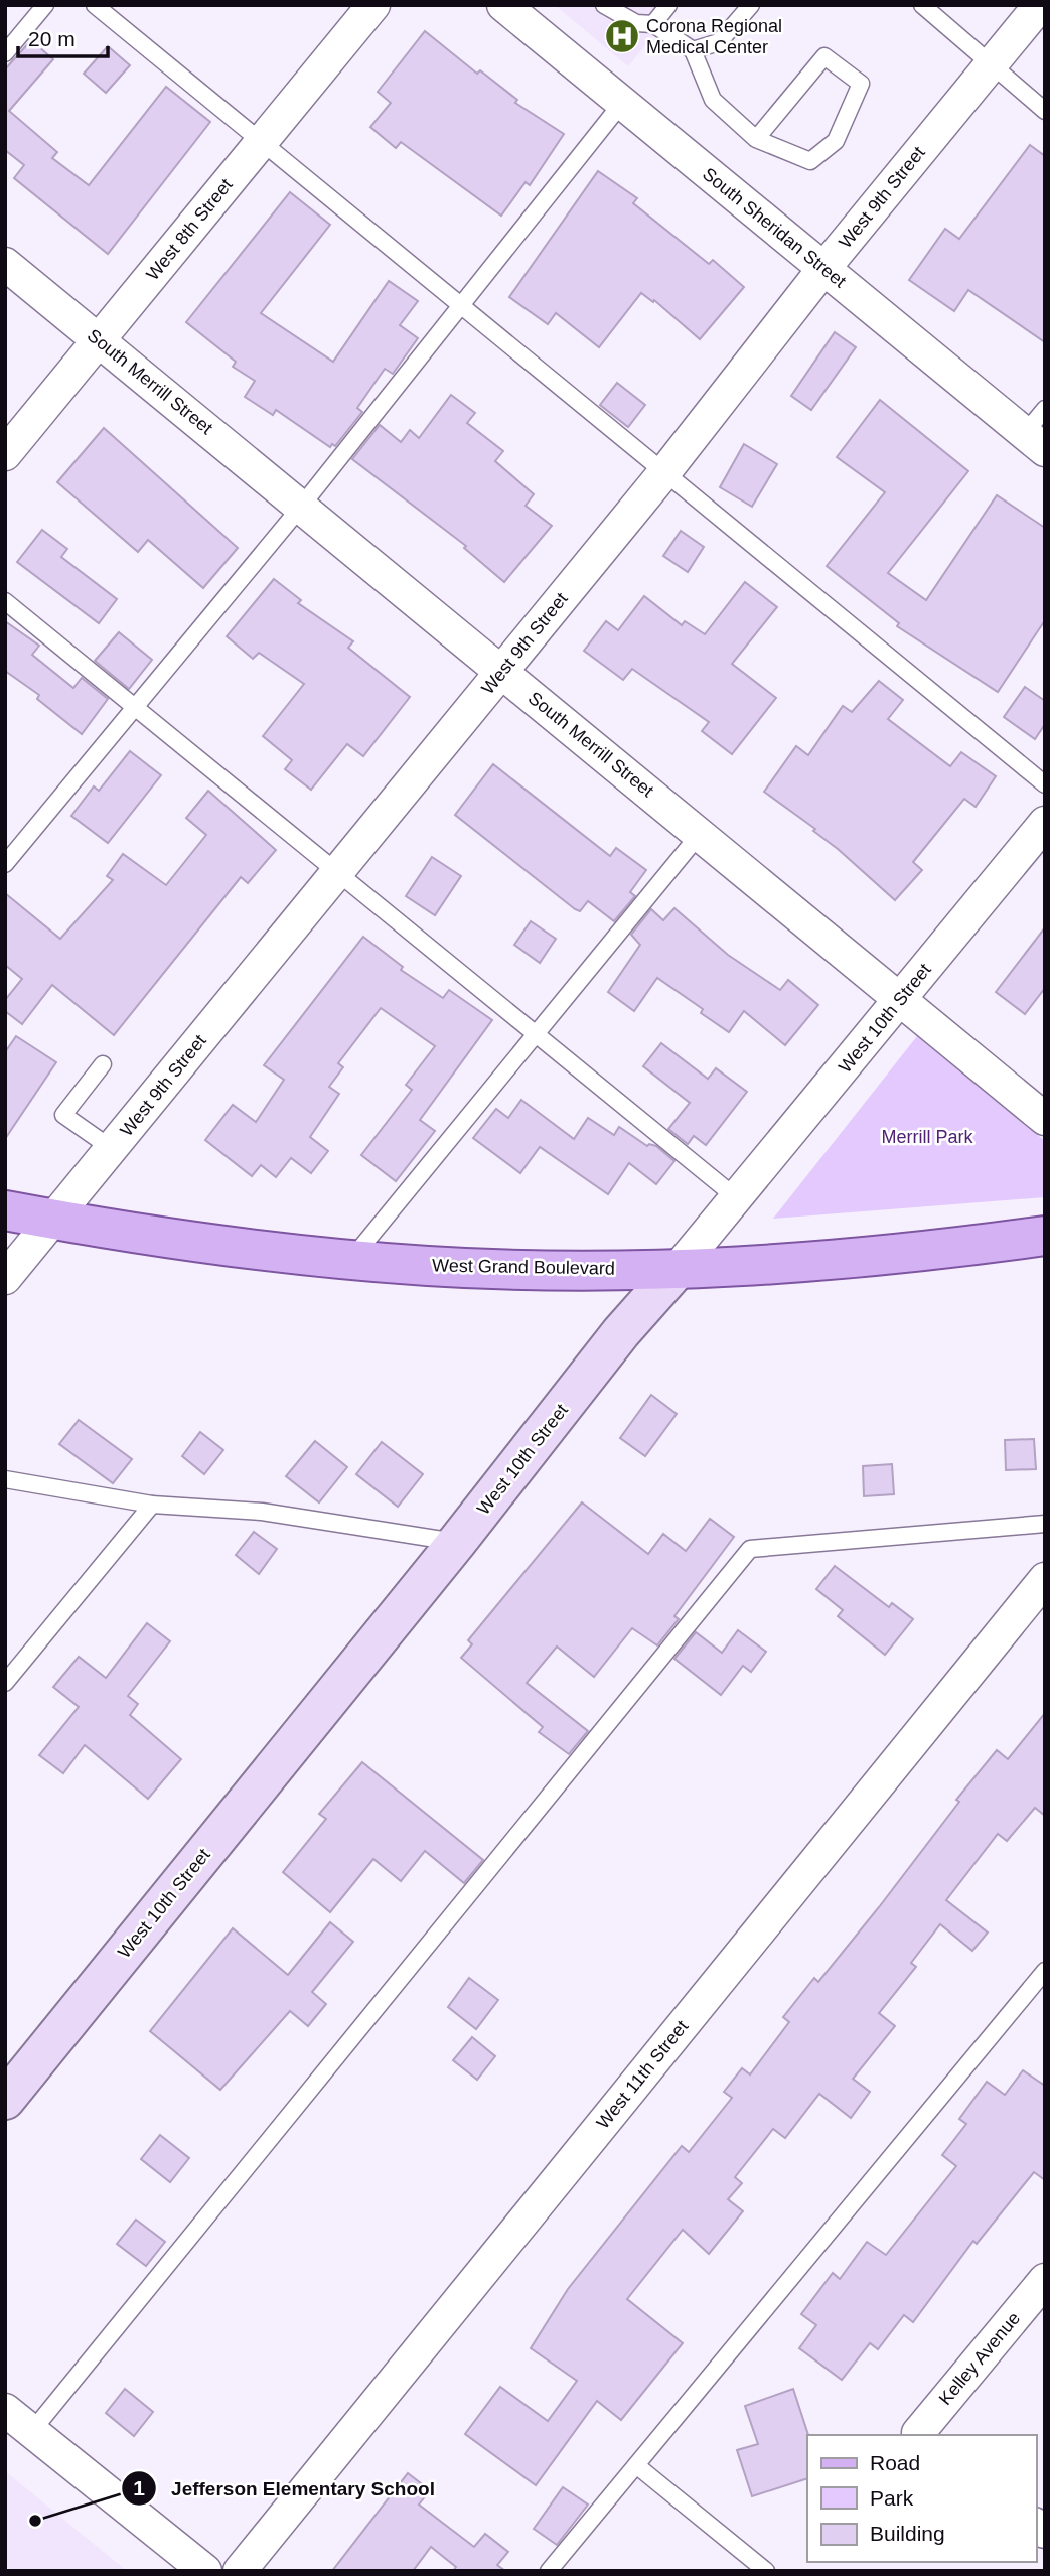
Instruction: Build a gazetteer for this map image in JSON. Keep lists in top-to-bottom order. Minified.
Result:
{"streets":{"main road":["West Grand Boulevard"],"street":["West 9th Street","South Sheridan Street","West 8th Street","South Merrill Street","West 10th Street","West 11th Street","Kelley Avenue"]},"crossings":[["West 9th Street","South Sheridan Street"],["West 9th Street","South Merrill Street"],["West 9th Street","West Grand Boulevard"],["West 8th Street","South Merrill Street"],["South Merrill Street","West 10th Street"],["West 10th Street","West Grand Boulevard"]],"parks":["Merrill Park"],"places":{"hospital":["Corona Regional Medical Center"],"other":["Jefferson Elementary School"]},"legend":["Road","Park","Building"],"scale_bar":"20 m"}
